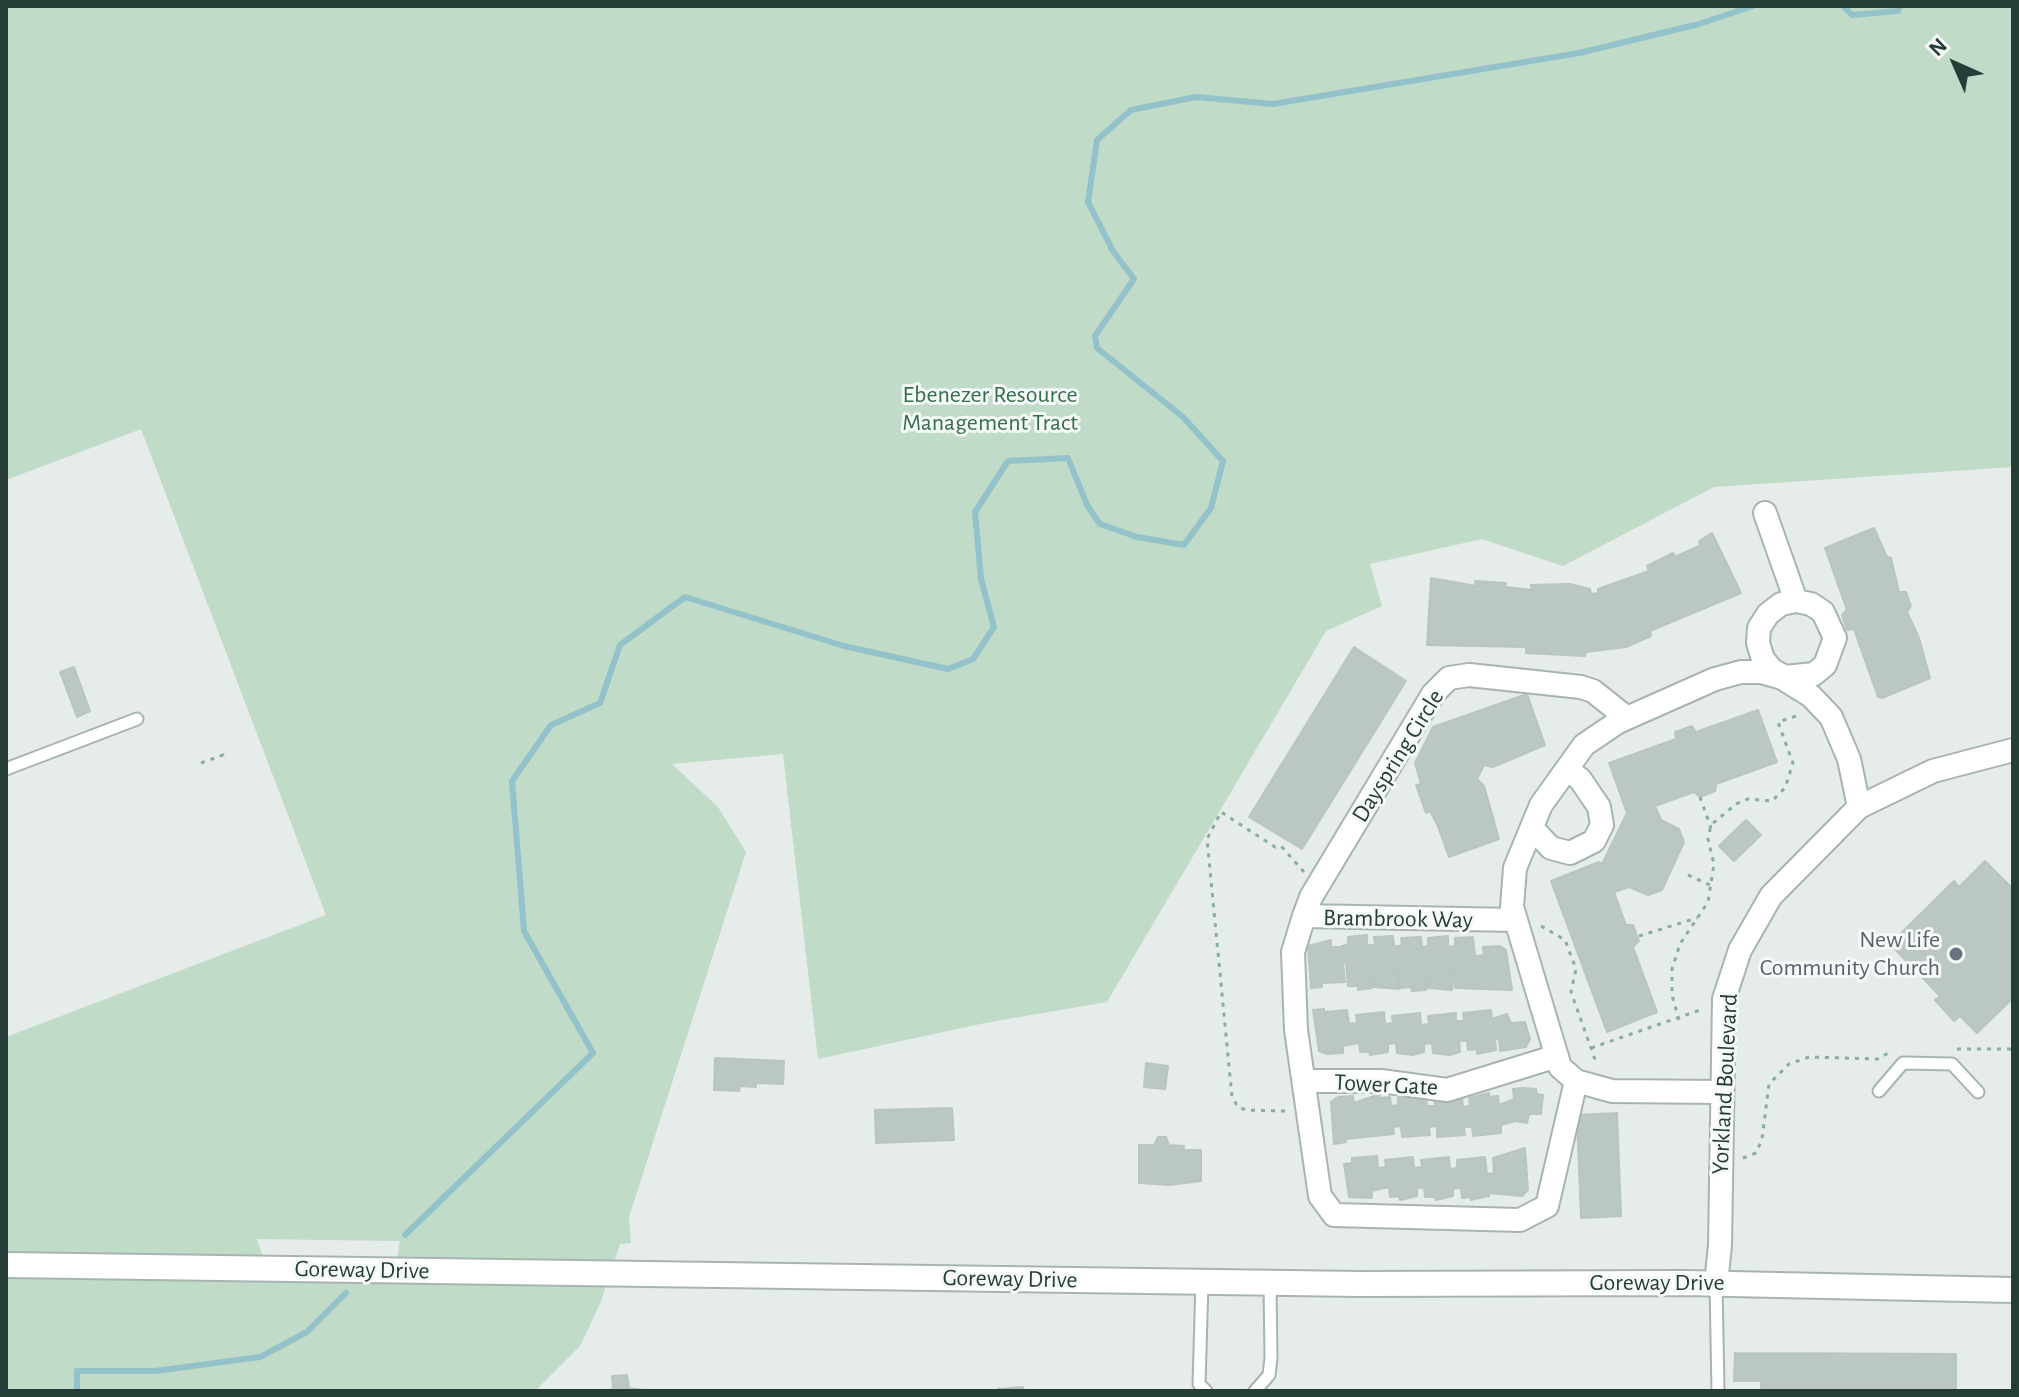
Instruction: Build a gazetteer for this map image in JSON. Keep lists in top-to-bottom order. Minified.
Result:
{"streets":{"street":["Dayspring Circle","Brambrook Way","Yorkland Boulevard","Tower Gate","Goreway Drive"]},"crossings":[["Dayspring Circle","Brambrook Way"],["Brambrook Way","Tower Gate"],["Yorkland Boulevard","Goreway Drive"]],"parks":["Ebenezer Resource Management Tract"],"places":["New Life Community Church"],"north":"top left"}
